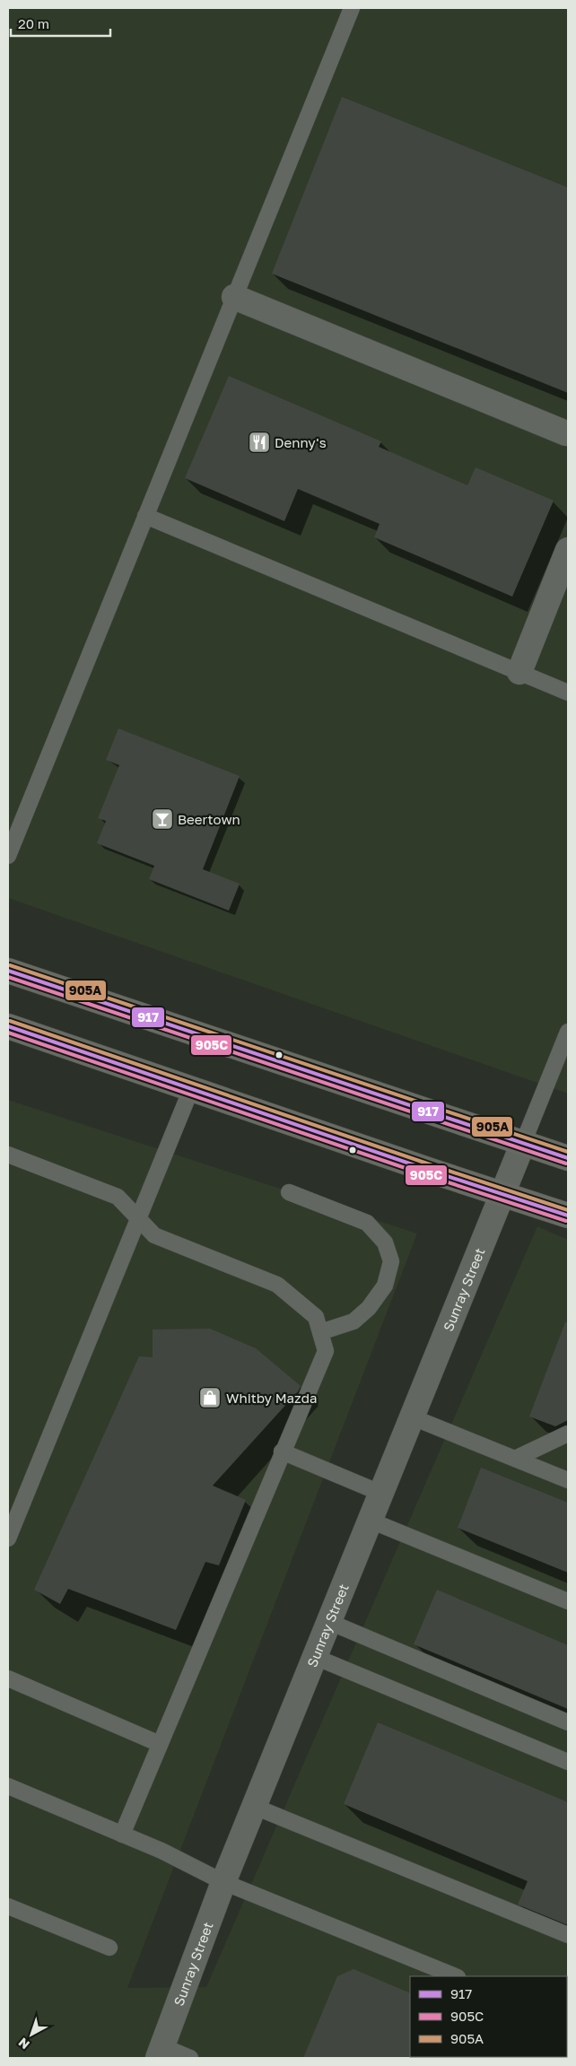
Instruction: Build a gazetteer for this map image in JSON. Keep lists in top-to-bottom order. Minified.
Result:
{"streets":{"street":["Sunray Street"]},"places":{"restaurant":["Denny's"],"bar":["Beertown"],"shop":["Whitby Mazda"]},"lines":["transit line 905A","transit line 917","transit line 905C"],"legend":["917","905C","905A"],"scale_bar":"20 m","north":"bottom left"}
